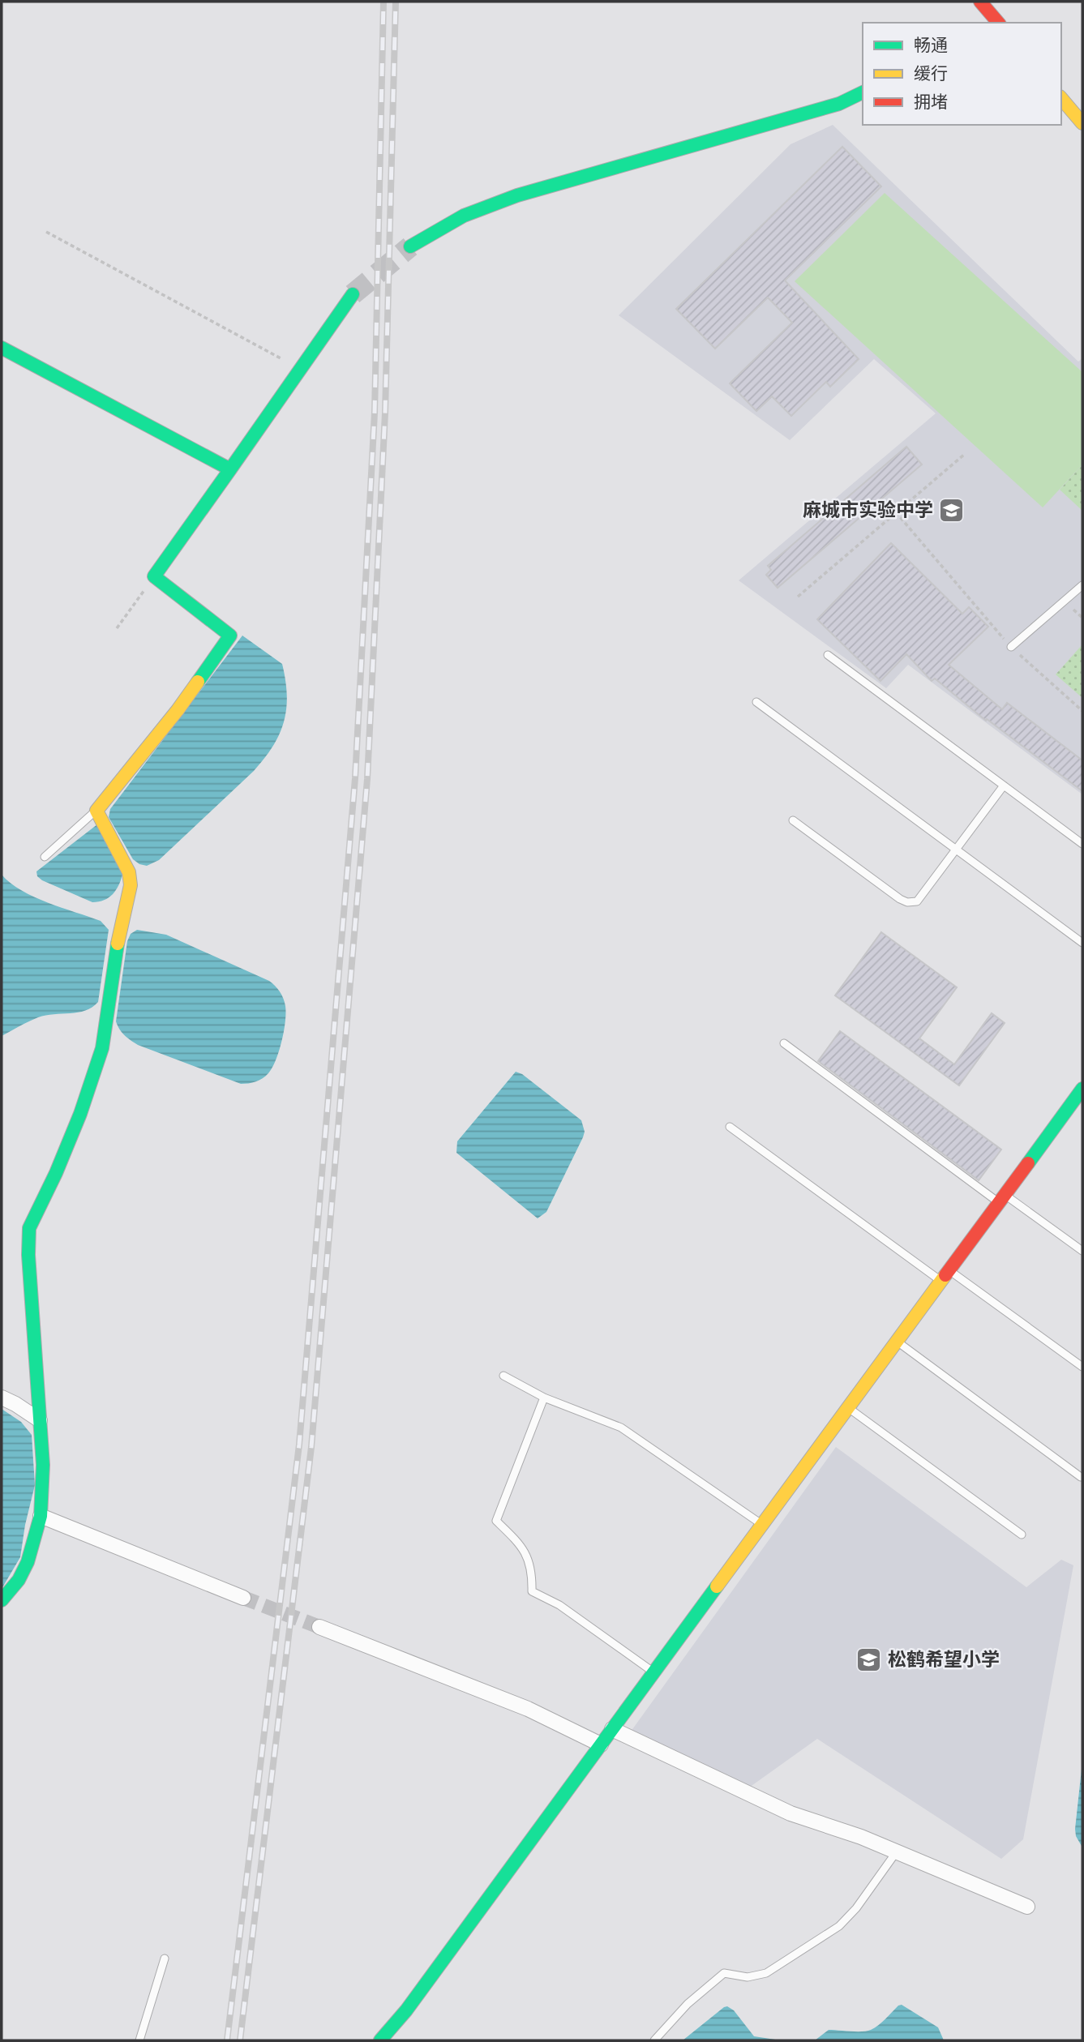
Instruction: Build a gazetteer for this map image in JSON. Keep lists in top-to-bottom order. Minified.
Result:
{"places":{"school or university":["麻城市实验中学","松鹤希望小学"]},"legend":["畅通","缓行","拥堵"]}
